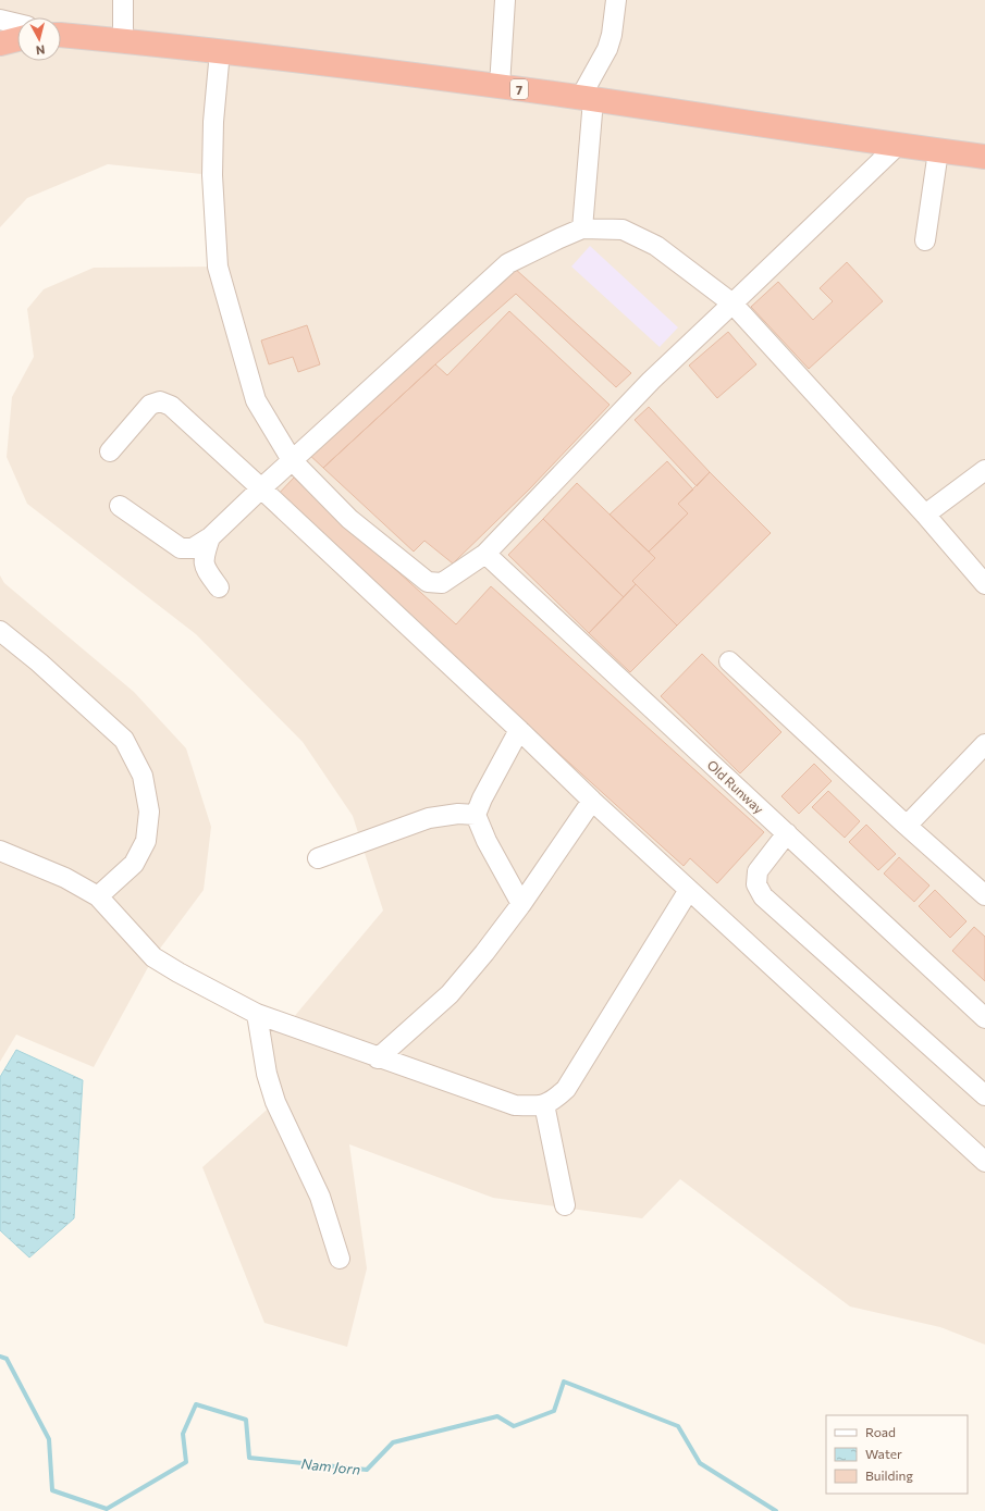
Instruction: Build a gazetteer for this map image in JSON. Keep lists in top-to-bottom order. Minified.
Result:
{"streets":{"highway":["7"],"street":["Old Runway"]},"water":["Nam Jorn"],"legend":["Road","Water","Building"],"north":"bottom"}
